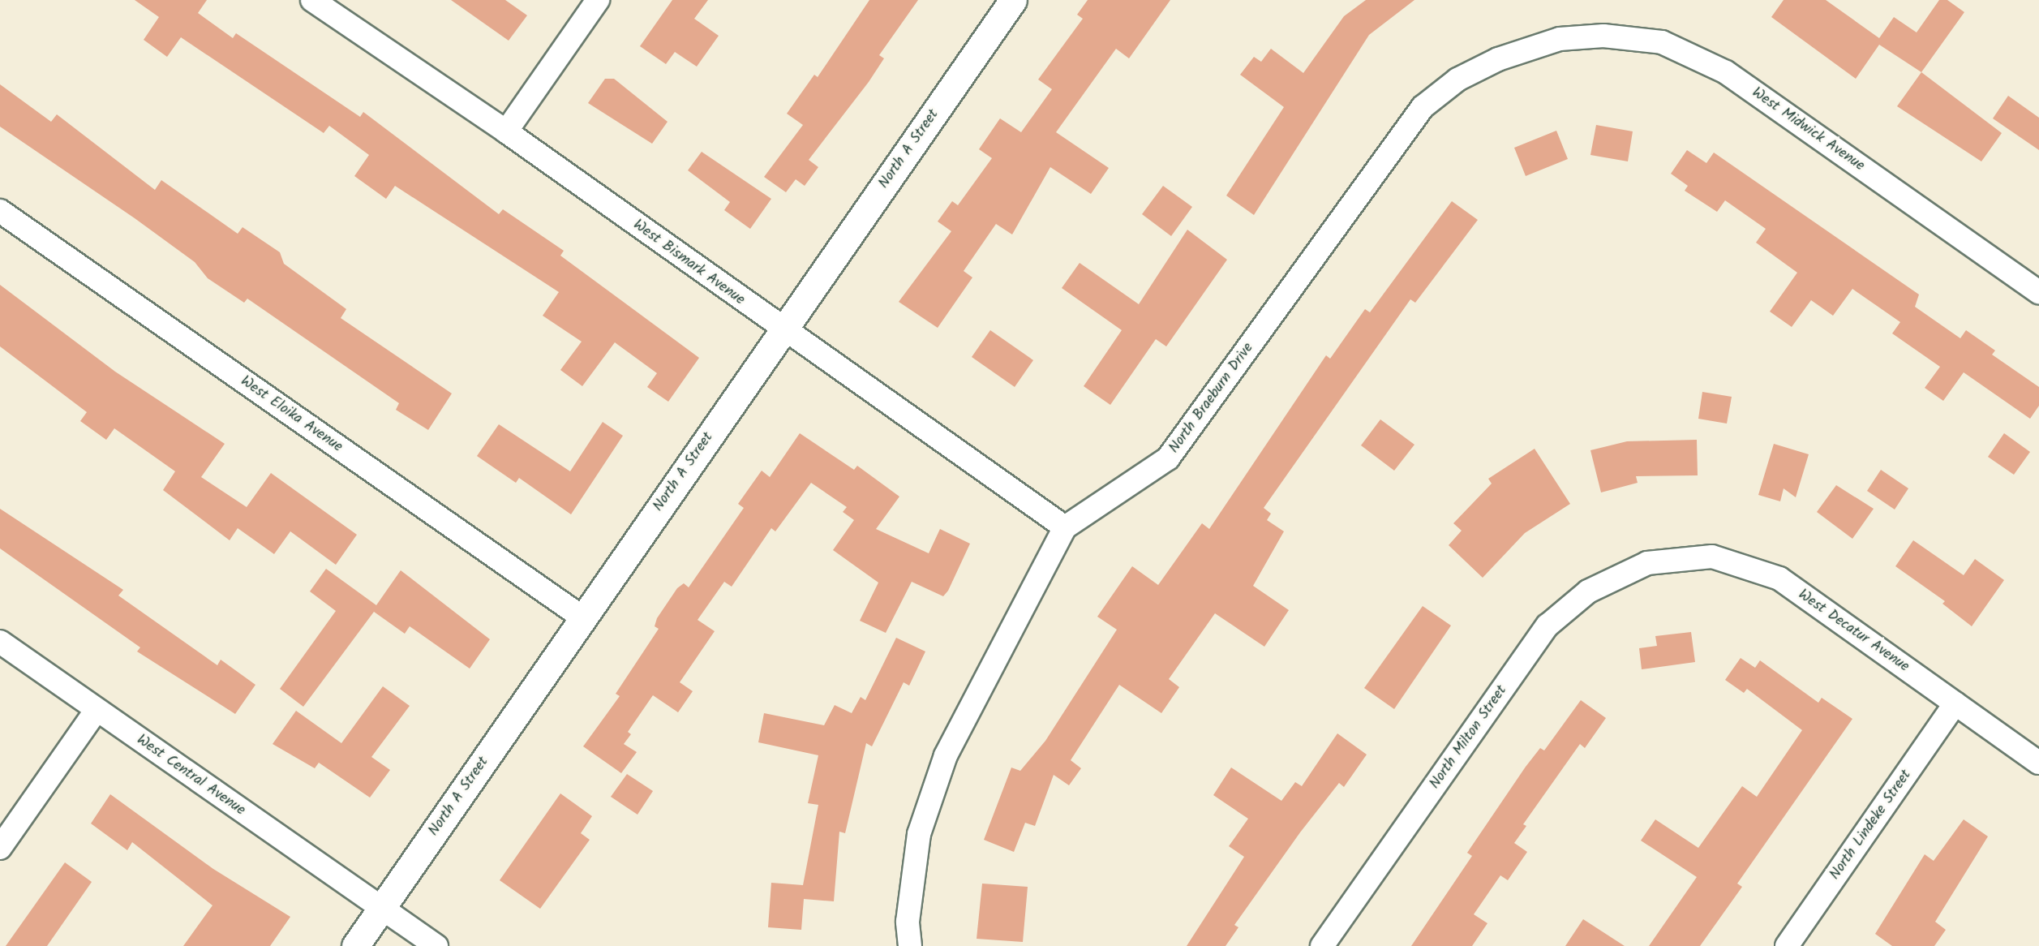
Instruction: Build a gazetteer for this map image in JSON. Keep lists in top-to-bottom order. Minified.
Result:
{"streets":{"street":["West Midwick Avenue","North A Street","West Bismark Avenue","North Braeburn Drive","West Eloika Avenue","West Decatur Avenue","North Milton Street","West Central Avenue","North Lindeke Street"]},"crossings":[["West Midwick Avenue","North Braeburn Drive"],["North A Street","West Bismark Avenue"],["North A Street","West Eloika Avenue"],["North A Street","West Central Avenue"],["West Bismark Avenue","North Braeburn Drive"],["West Decatur Avenue","North Milton Street"],["West Decatur Avenue","North Lindeke Street"]]}
